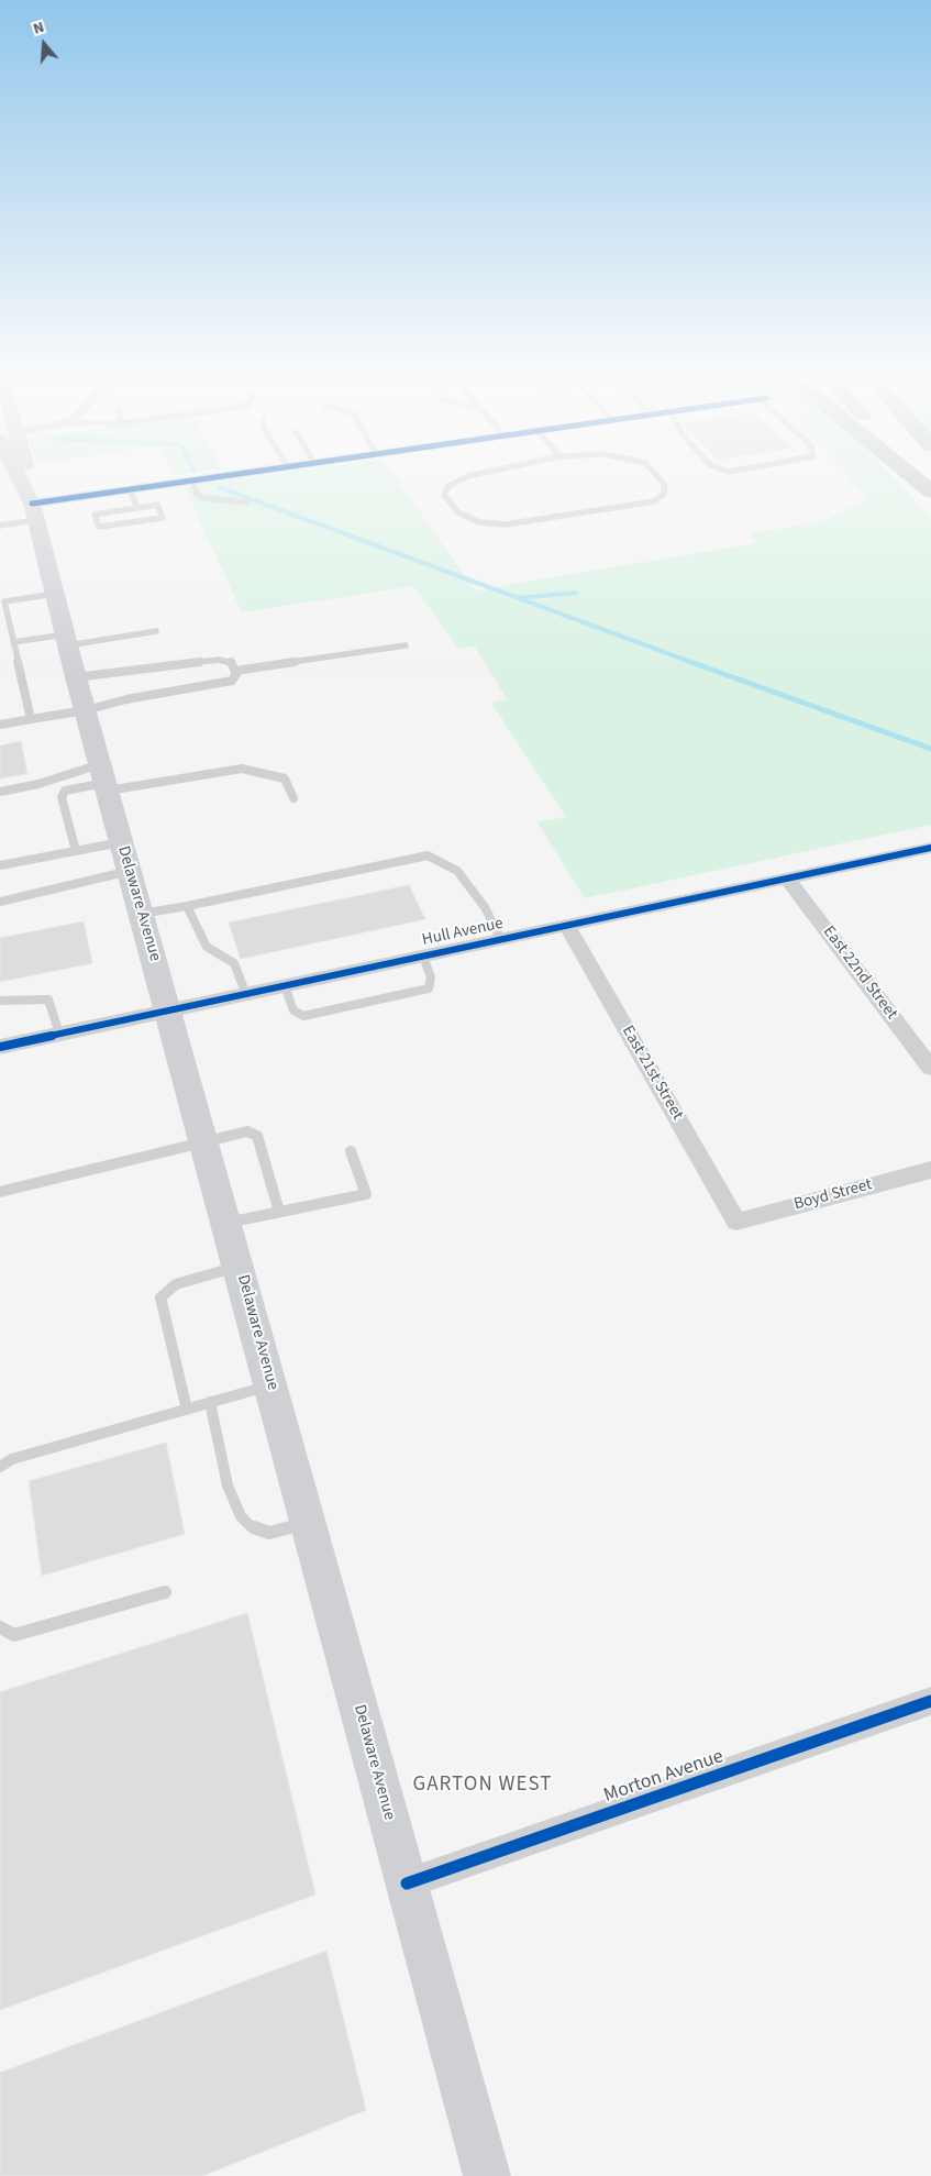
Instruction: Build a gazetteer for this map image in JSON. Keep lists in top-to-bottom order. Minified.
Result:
{"streets":{"main road":["Delaware Avenue"],"street":["Hull Avenue","East 22nd Street","East 21st Street","Boyd Street","Morton Avenue"]},"crossings":[["Delaware Avenue","Hull Avenue"],["Delaware Avenue","Morton Avenue"],["Hull Avenue","East 22nd Street"],["Hull Avenue","East 21st Street"],["East 21st Street","Boyd Street"]],"districts":["GARTON WEST"],"north":"top"}
